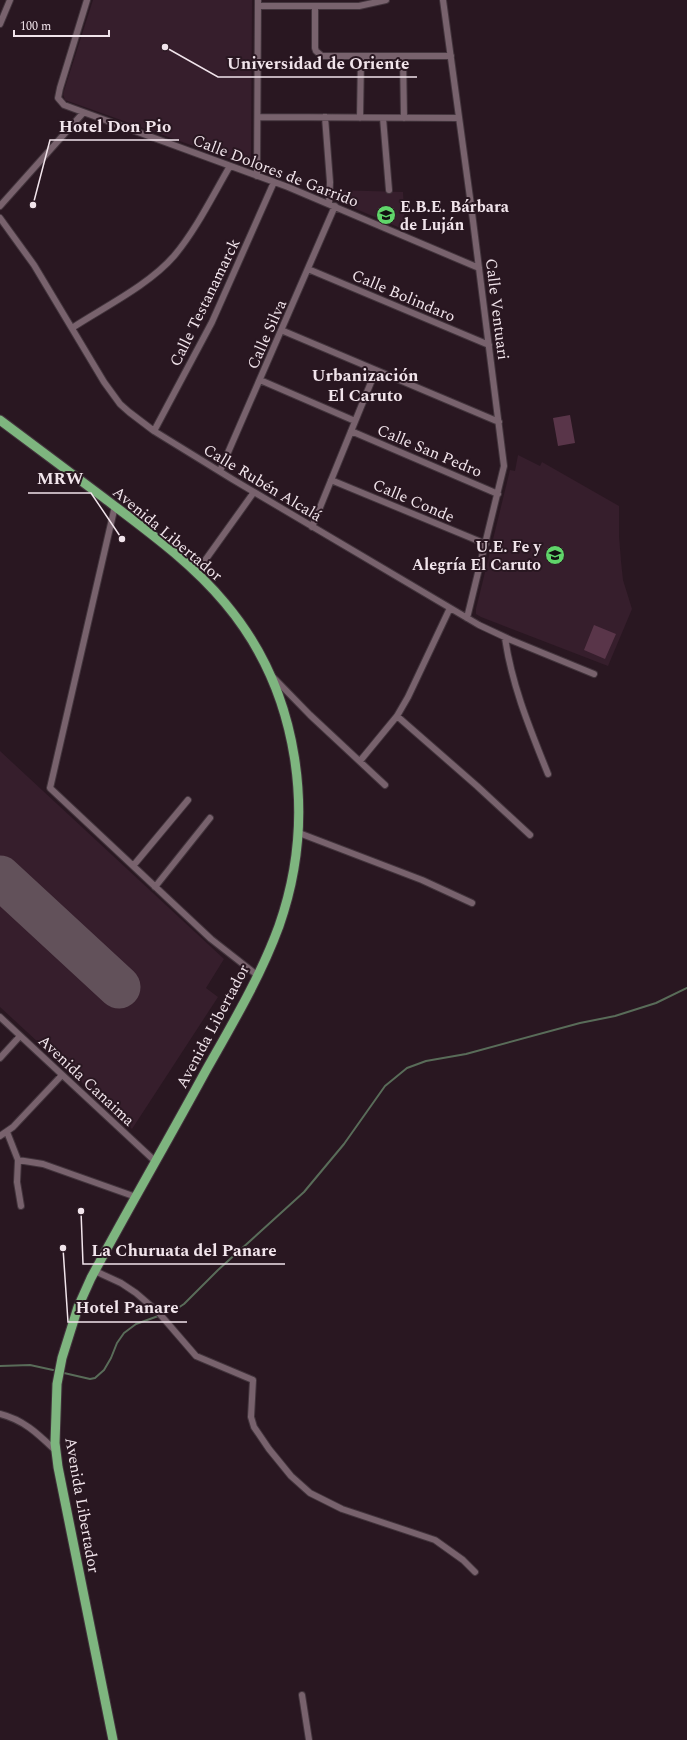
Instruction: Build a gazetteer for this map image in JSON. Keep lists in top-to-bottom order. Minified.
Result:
{"streets":{"highway":["Avenida Libertador"],"street":["Calle Dolores de Garrido","Calle Bolindaro","Calle Testanamarck","Calle Ventuari","Calle Silva","Calle San Pedro","Calle Rubén Alcalá","Calle Conde","Avenida Canaima"]},"crossings":[["Calle Dolores de Garrido","Calle Testanamarck"],["Calle Dolores de Garrido","Calle Ventuari"],["Calle Dolores de Garrido","Calle Silva"],["Calle Bolindaro","Calle Ventuari"],["Calle Bolindaro","Calle Silva"],["Calle Testanamarck","Calle Rubén Alcalá"],["Calle Ventuari","Calle San Pedro"],["Calle Ventuari","Calle Rubén Alcalá"],["Calle Ventuari","Calle Conde"],["Calle Silva","Calle Rubén Alcalá"],["Avenida Libertador","Avenida Canaima"]],"districts":["Urbanización El Caruto"],"places":{"other":["Universidad de Oriente","Hotel Don Pio","MRW","La Churuata del Panare","Hotel Panare"],"school or university":["E.B.E. Bárbara de Luján","U.E. Fe y Alegría El Caruto"]},"scale_bar":"100 m"}
